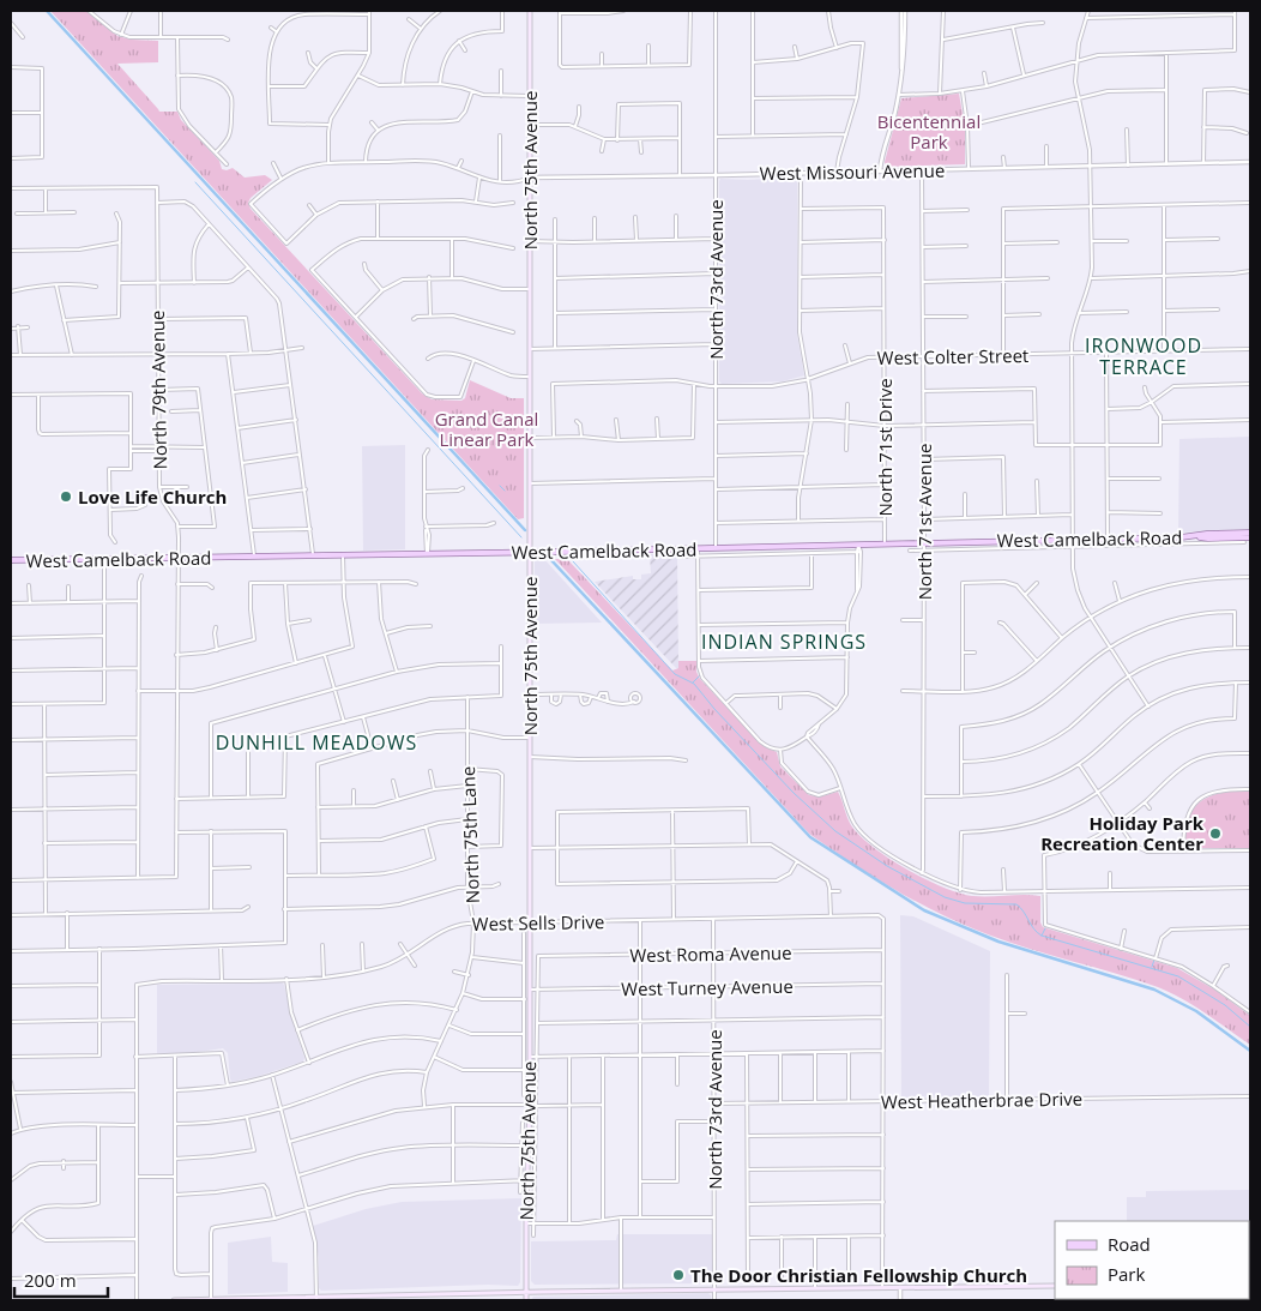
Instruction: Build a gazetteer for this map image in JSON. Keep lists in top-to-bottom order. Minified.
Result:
{"streets":{"main road":["North 75th Avenue","West Camelback Road"],"street":["West Missouri Avenue","North 73rd Avenue","West Colter Street","North 79th Avenue","North 71st Drive","North 71st Avenue","North 75th Lane","West Sells Drive","West Roma Avenue","West Turney Avenue","West Heatherbrae Drive"]},"crossings":[["North 75th Avenue","West Missouri Avenue"],["North 75th Avenue","West Camelback Road"],["North 75th Avenue","West Sells Drive"],["North 75th Avenue","West Roma Avenue"],["North 75th Avenue","West Turney Avenue"],["West Missouri Avenue","North 73rd Avenue"],["West Missouri Avenue","North 71st Avenue"],["North 73rd Avenue","West Colter Street"],["North 73rd Avenue","West Camelback Road"],["North 73rd Avenue","West Sells Drive"],["North 73rd Avenue","West Roma Avenue"],["North 73rd Avenue","West Turney Avenue"],["North 73rd Avenue","West Heatherbrae Drive"],["West Colter Street","North 71st Drive"],["West Colter Street","North 71st Avenue"],["North 79th Avenue","West Camelback Road"],["North 71st Drive","West Camelback Road"],["North 71st Avenue","West Camelback Road"],["North 75th Lane","West Sells Drive"],["West Sells Drive","West Roma Avenue"]],"districts":["IRONWOOD TERRACE","INDIAN SPRINGS","DUNHILL MEADOWS"],"parks":["Bicentennial Park","Grand Canal Linear Park"],"places":["Love Life Church","Holiday Park Recreation Center","The Door Christian Fellowship Church"],"legend":["Road","Park"],"scale_bar":"200 m"}
